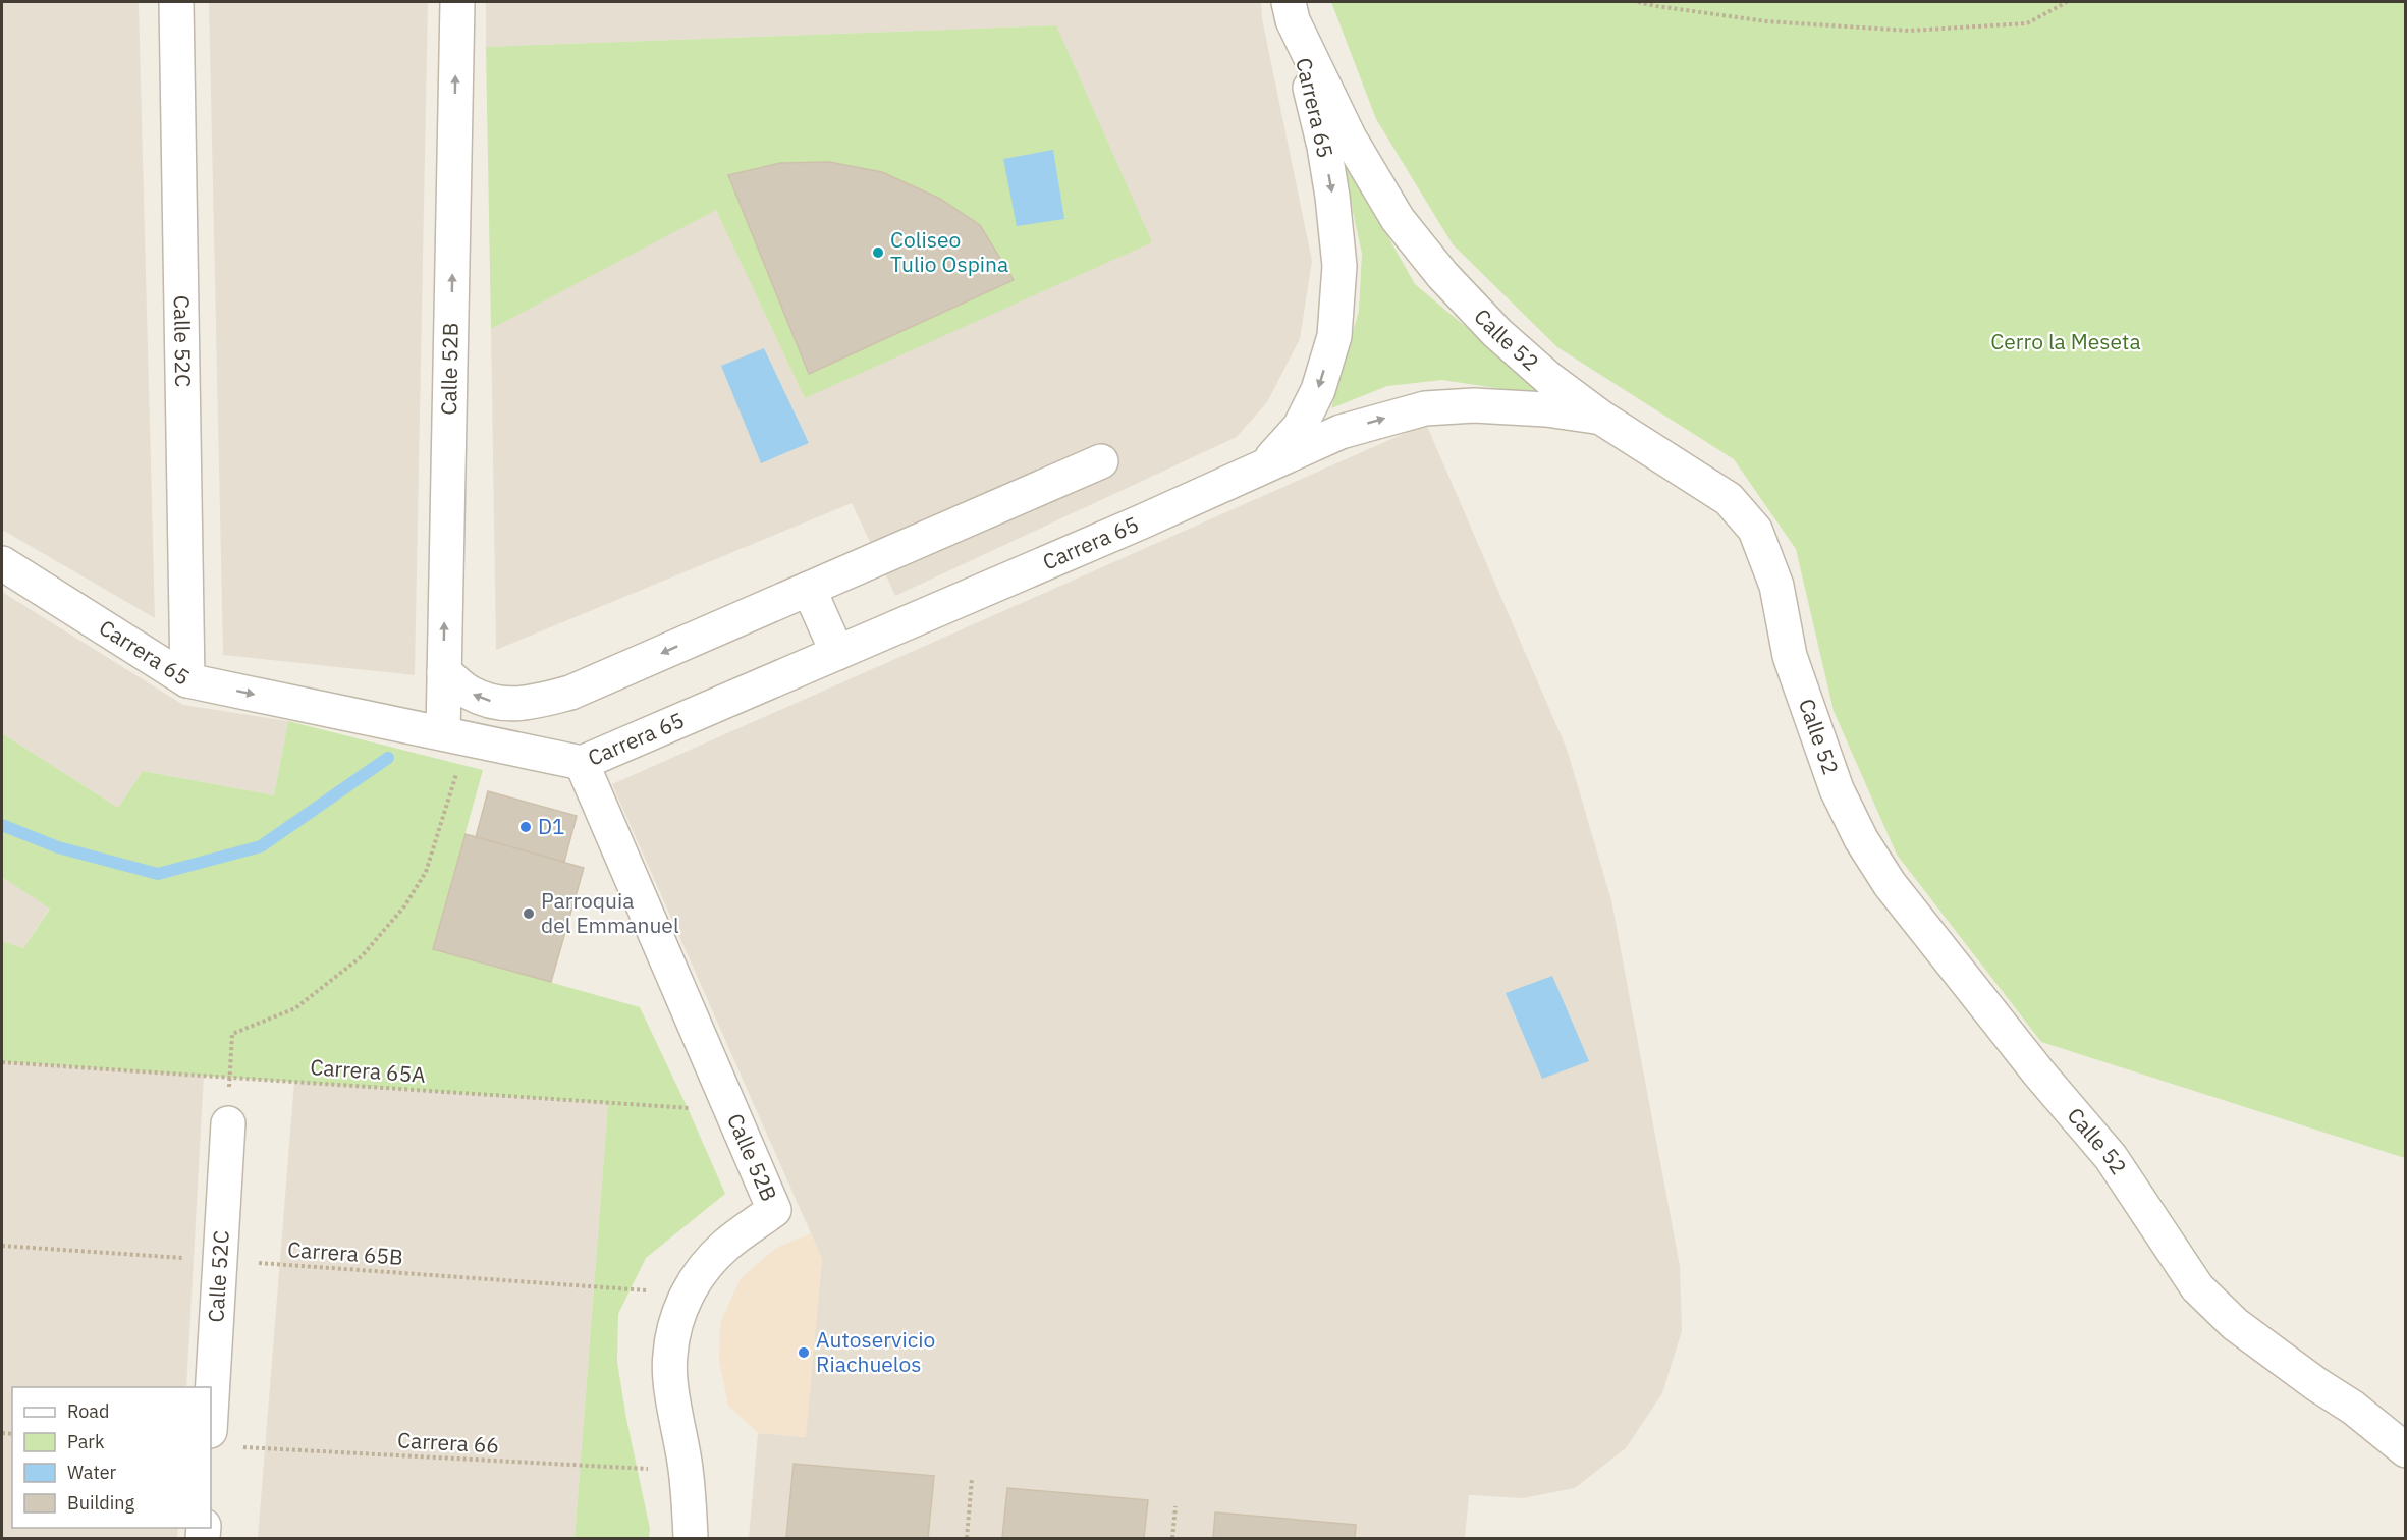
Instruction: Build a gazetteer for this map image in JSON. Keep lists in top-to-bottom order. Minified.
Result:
{"streets":{"street":["Carrera 65","Calle 52","Calle 52C","Calle 52B"],"path":["Carrera 65A","Carrera 65B","Carrera 66"]},"crossings":[["Carrera 65","Calle 52"],["Carrera 65","Calle 52C"],["Carrera 65","Calle 52B"],["Calle 52C","Carrera 65B"],["Calle 52C","Carrera 66"],["Calle 52B","Carrera 65A"],["Calle 52B","Carrera 65B"],["Calle 52B","Carrera 66"]],"one_way":["Calle 52B"],"parks":["Cerro la Meseta"],"places":["Coliseo Tulio Ospina","D1","Parroquia del Emmanuel","Autoservicio Riachuelos"],"legend":["Road","Park","Water","Building"]}
